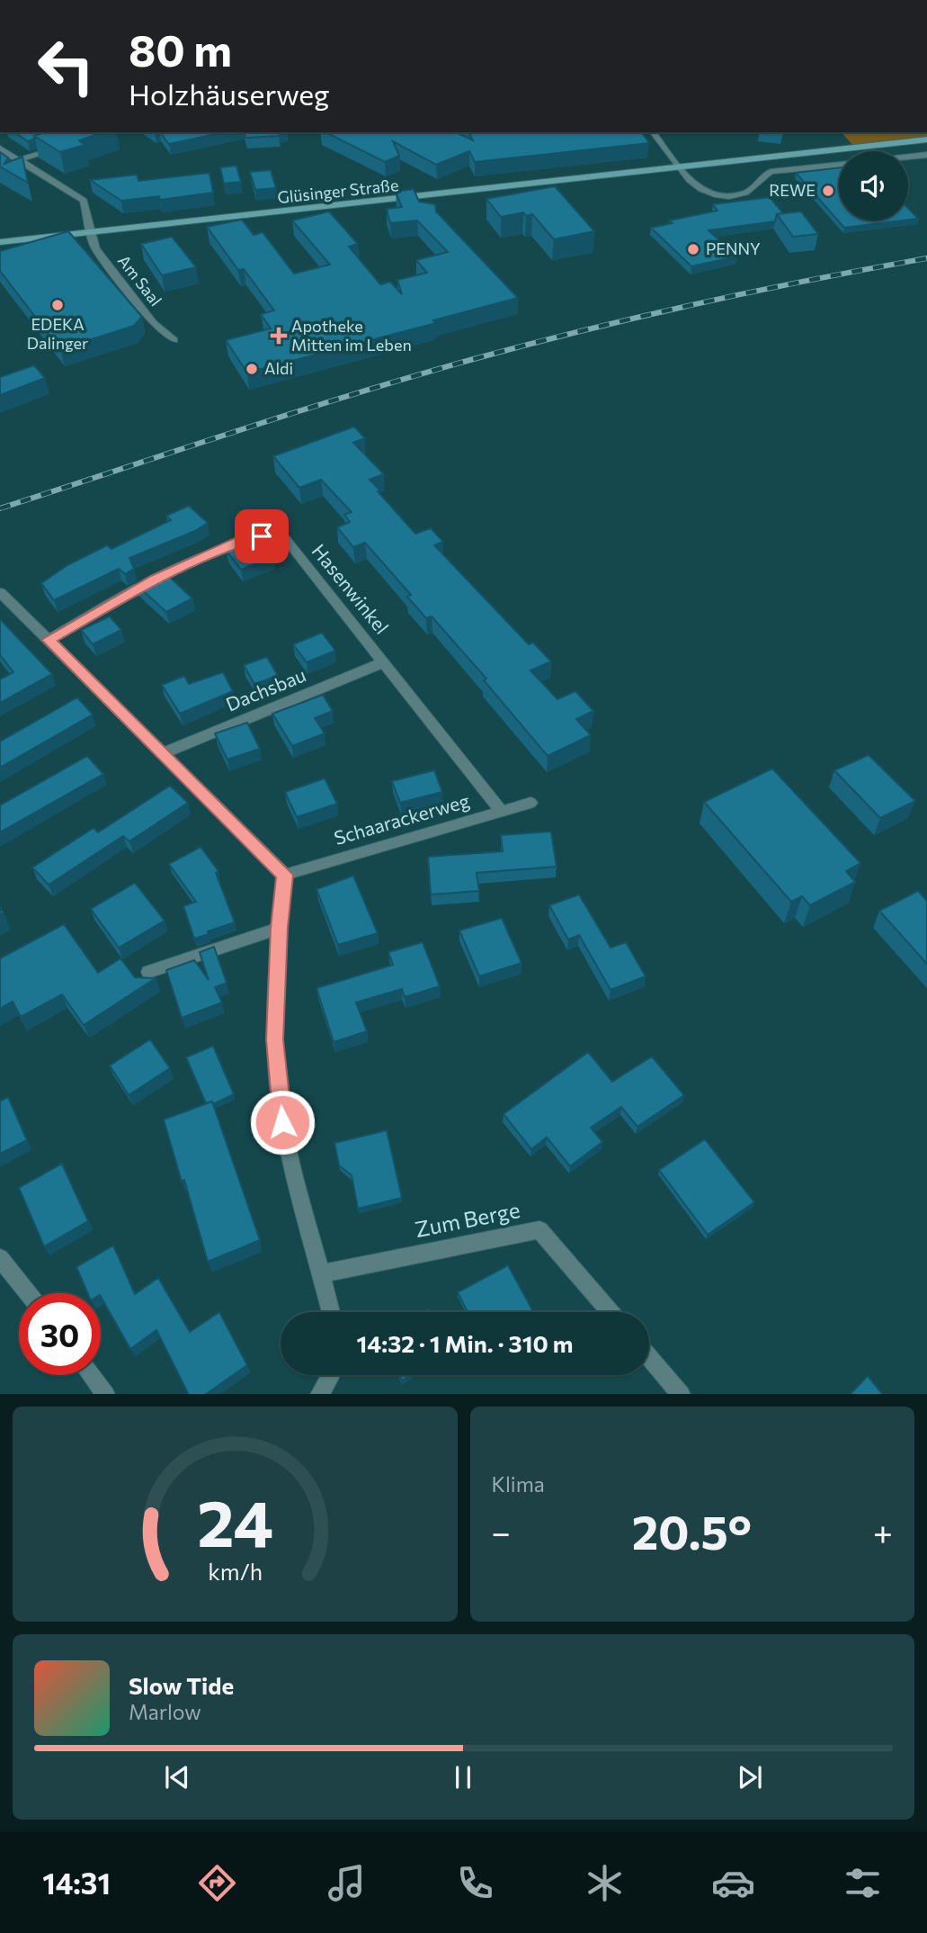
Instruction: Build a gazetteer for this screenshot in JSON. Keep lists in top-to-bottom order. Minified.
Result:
{"streets":{"main road":["Glüsinger Straße"],"street":["Am Saal","Hasenwinkel","Dachsbau","Schaarackerweg","Zum Berge"]},"crossings":[["Glüsinger Straße","Am Saal"],["Hasenwinkel","Dachsbau"],["Hasenwinkel","Schaarackerweg"]],"places":{"other":["REWE","PENNY","EDEKA Dalinger","Aldi"],"health":["Apotheke Mitten im Leben"]},"page":{"turn":["80 m","Holzhäuserweg"],"limit":"30","trip":"14:32 · 1 Min. · 310 m","tile":"Klima","heat":["−","20.5°","+"],"song":["Slow Tide","Marlow"],"tabs":"14:31","gauge":["24","km/h"]}}
